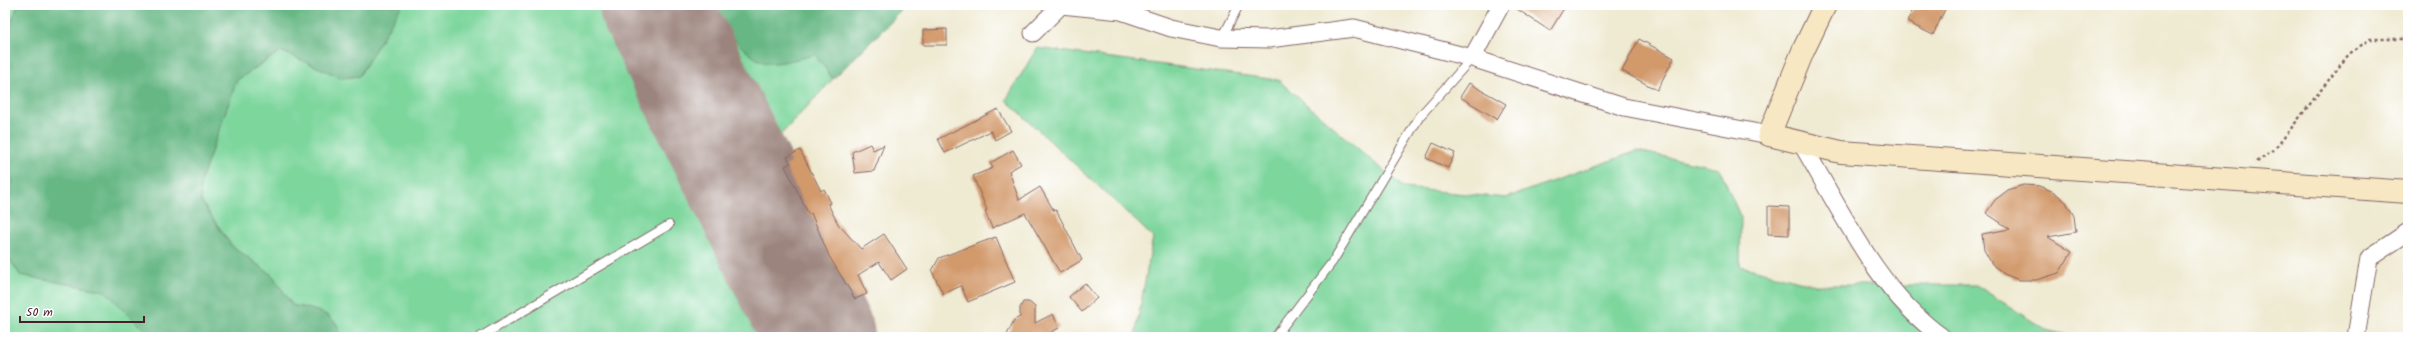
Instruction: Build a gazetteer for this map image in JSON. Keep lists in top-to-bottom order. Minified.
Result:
{"scale_bar":"50 m"}
